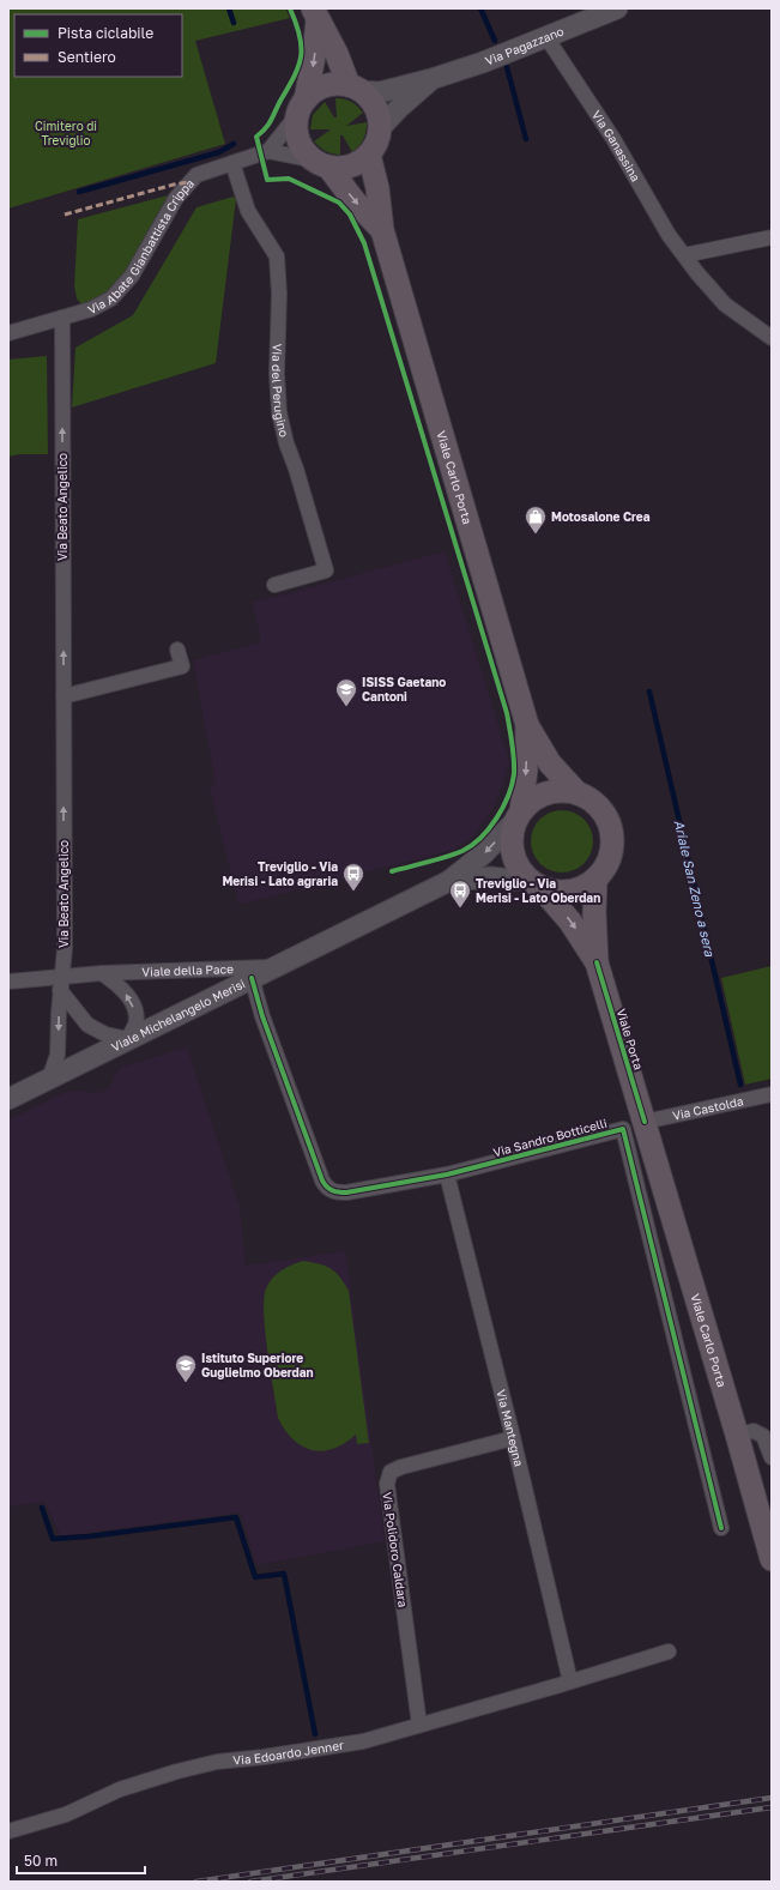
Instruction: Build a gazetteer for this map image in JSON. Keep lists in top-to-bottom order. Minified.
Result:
{"streets":{"main road":["Via Pagazzano","Viale Carlo Porta","Viale Michelangelo Merisi","Viale Porta"],"street":["Via Ganassina","Via Abate Gianbattista Crippa","Via del Perugino","Via Beato Angelico","Viale della Pace","Via Castolda","Via Sandro Botticelli","Via Mantegna","Via Polidoro Caldara","Via Edoardo Jenner"]},"crossings":[["Via Pagazzano","Via Ganassina"],["Via Pagazzano","Viale Carlo Porta"],["Via Abate Gianbattista Crippa","Via del Perugino"],["Via Abate Gianbattista Crippa","Via Beato Angelico"],["Viale Carlo Porta","Viale Michelangelo Merisi"],["Viale Carlo Porta","Viale Porta"],["Viale Carlo Porta","Via Castolda"],["Via Beato Angelico","Viale della Pace"],["Viale della Pace","Viale Michelangelo Merisi"],["Viale Michelangelo Merisi","Via Sandro Botticelli"],["Viale Porta","Via Castolda"],["Via Sandro Botticelli","Via Mantegna"],["Via Mantegna","Via Polidoro Caldara"],["Via Mantegna","Via Edoardo Jenner"],["Via Polidoro Caldara","Via Edoardo Jenner"]],"one_way":["Via Beato Angelico"],"water":["Ariale San Zeno a sera"],"parks":["Cimitero di Treviglio"],"places":{"shop":["Motosalone Crea"],"school or university":["ISISS Gaetano Cantoni","Istituto Superiore Guglielmo Oberdan"],"bus stop":["Treviglio - Via Merisi - Lato agraria","Treviglio - Via Merisi - Lato Oberdan"]},"legend":["Pista ciclabile","Sentiero"],"scale_bar":"50 m"}
